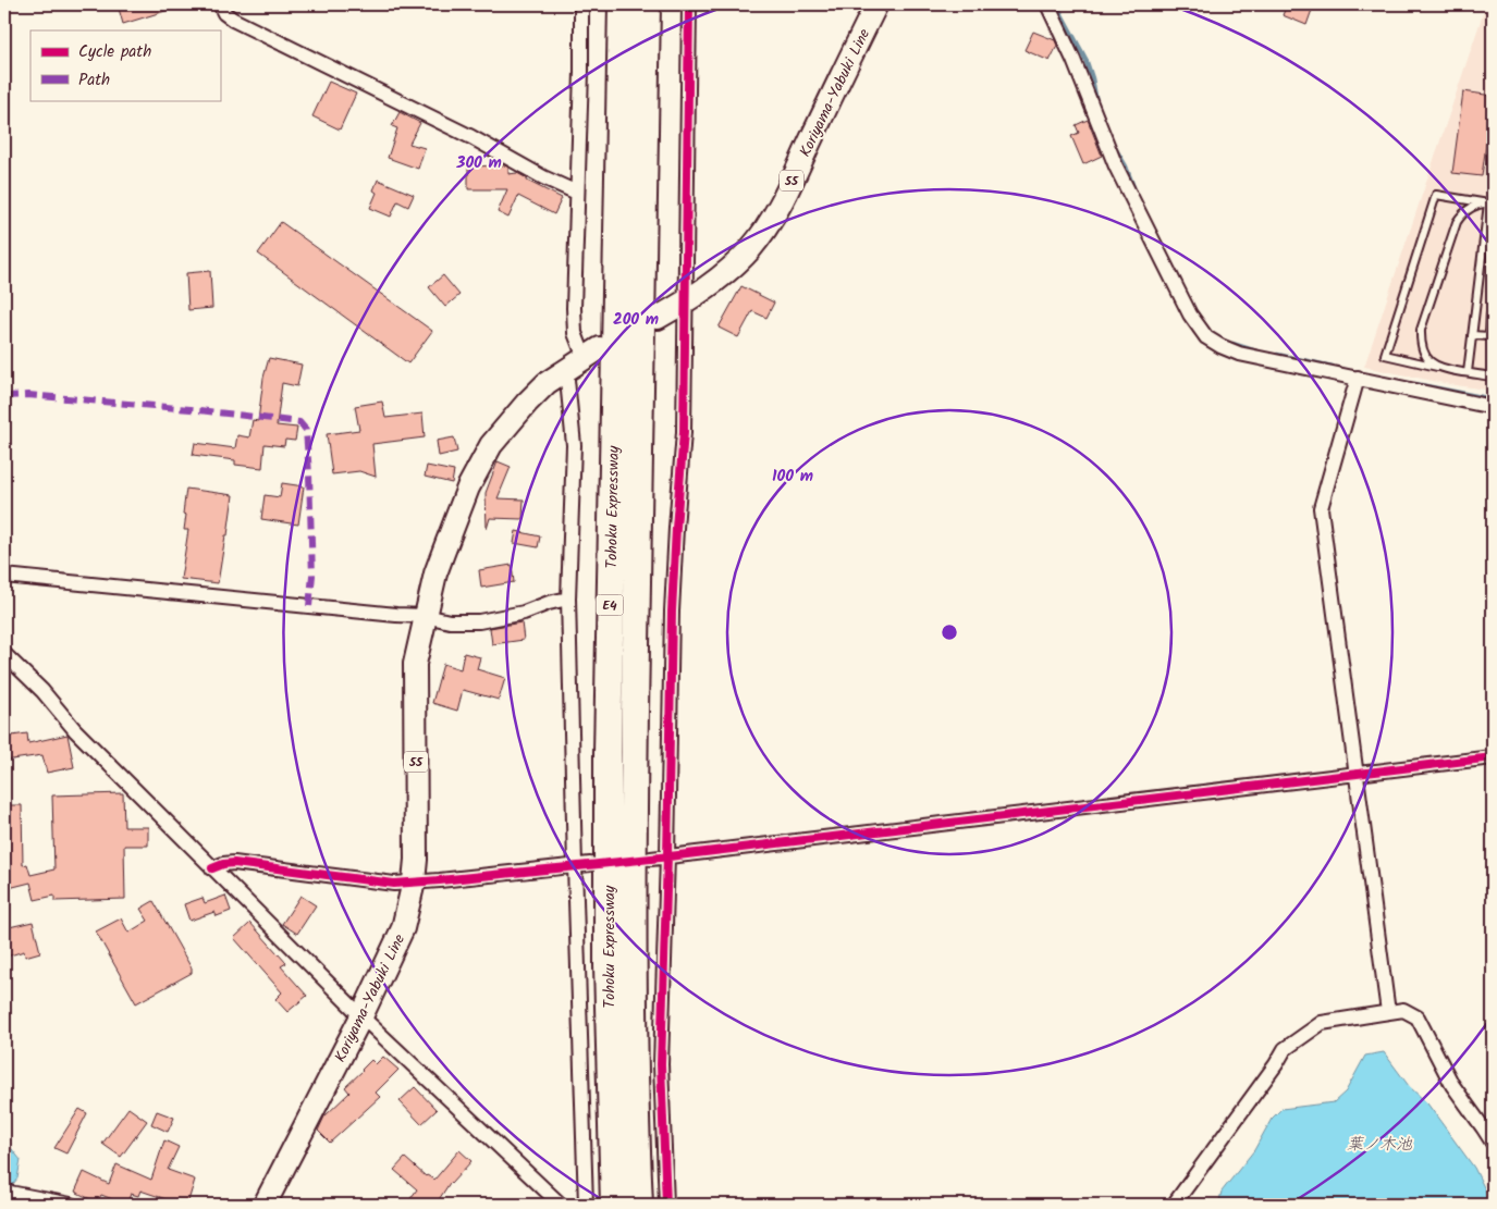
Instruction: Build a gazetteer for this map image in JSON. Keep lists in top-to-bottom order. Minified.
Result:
{"streets":{"highway":["Tohoku Expressway","E4"],"main road":["Koriyama-Yabuki Line","55"]},"water":["葉ノ木池"],"legend":["Cycle path","Path"],"rings":["300 m","200 m","100 m"]}
